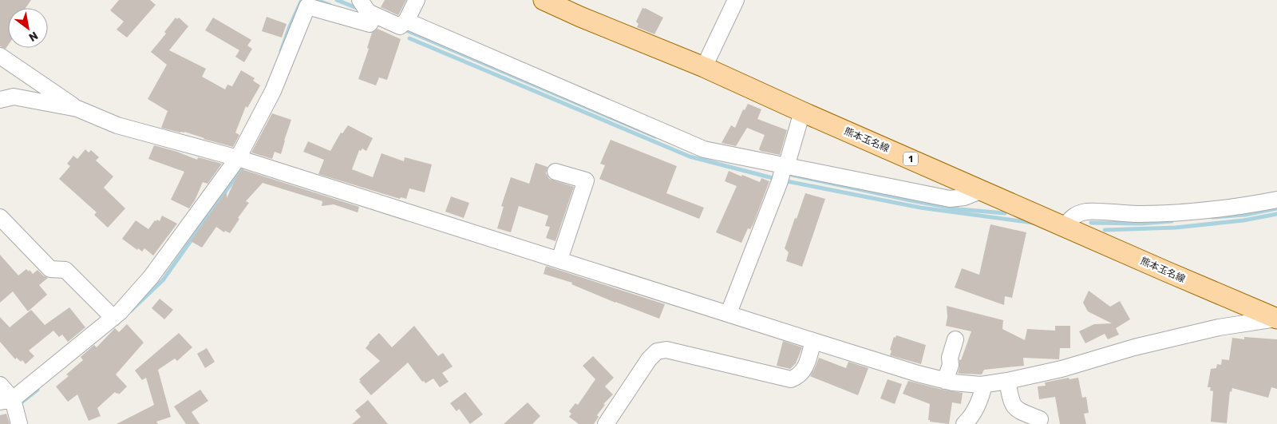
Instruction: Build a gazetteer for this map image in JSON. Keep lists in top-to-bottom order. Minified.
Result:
{"streets":{"main road":["熊本玉名線","1"]},"north":"bottom right"}
